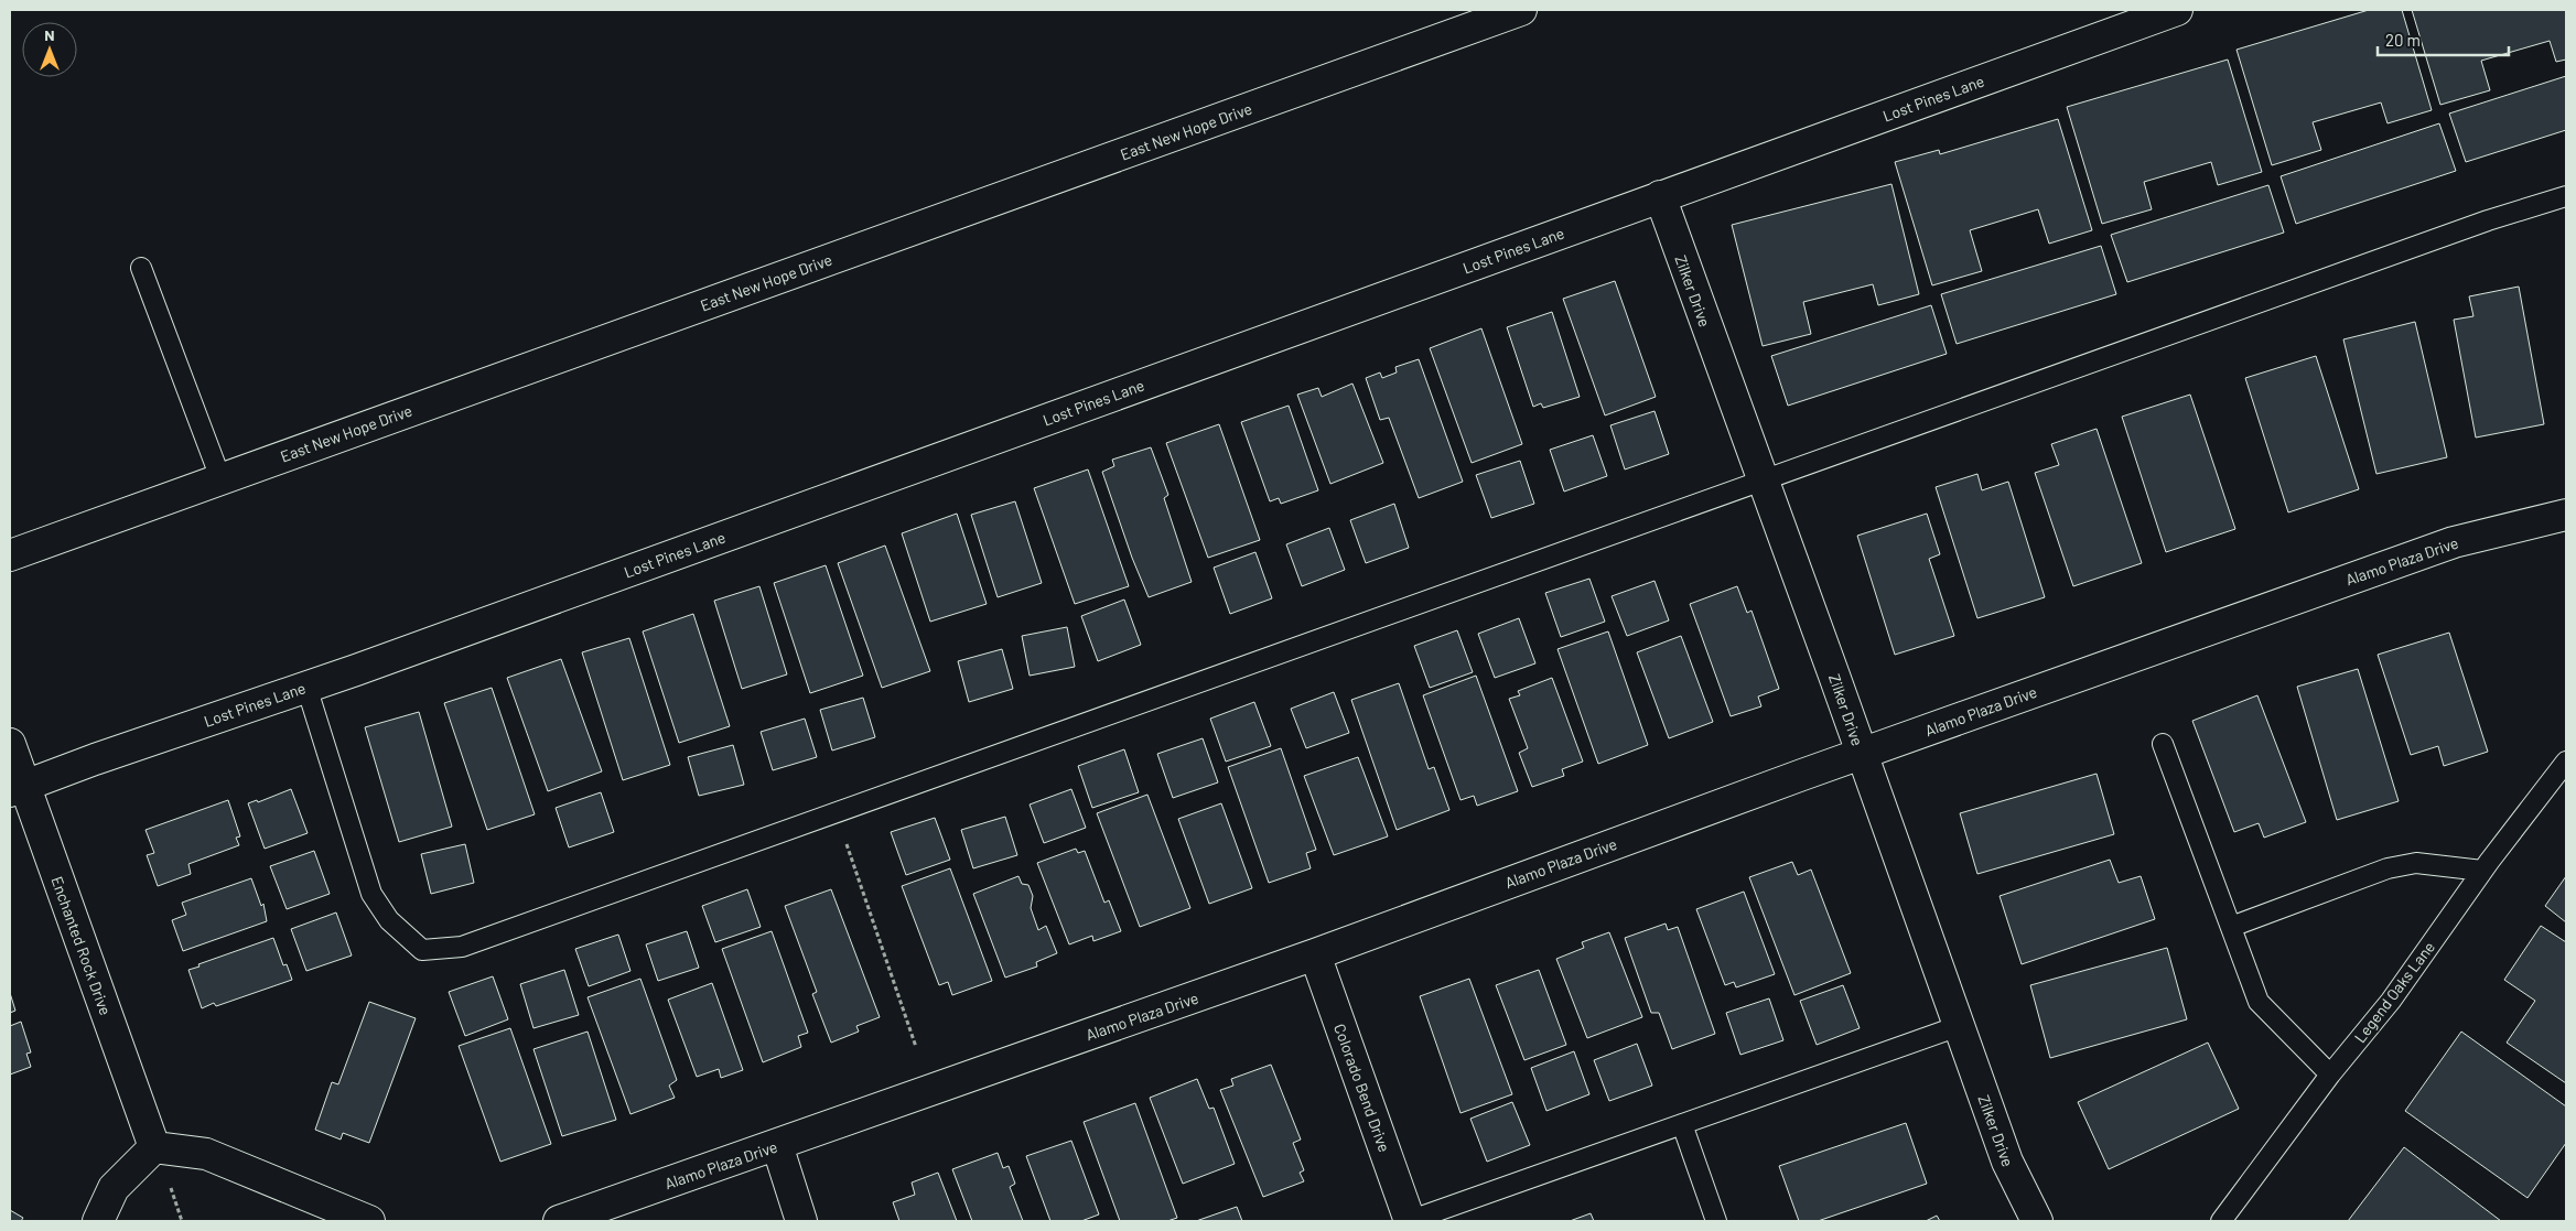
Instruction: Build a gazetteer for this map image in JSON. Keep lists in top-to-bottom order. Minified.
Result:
{"streets":{"street":["Lost Pines Lane","East New Hope Drive","Zilker Drive","Alamo Plaza Drive","Enchanted Rock Drive","Colorado Bend Drive"],"lane":["Legend Oaks Lane"]},"crossings":[["Lost Pines Lane","Zilker Drive"],["Lost Pines Lane","Enchanted Rock Drive"],["Zilker Drive","Alamo Plaza Drive"],["Alamo Plaza Drive","Colorado Bend Drive"]],"scale_bar":"20 m","north":"top"}
